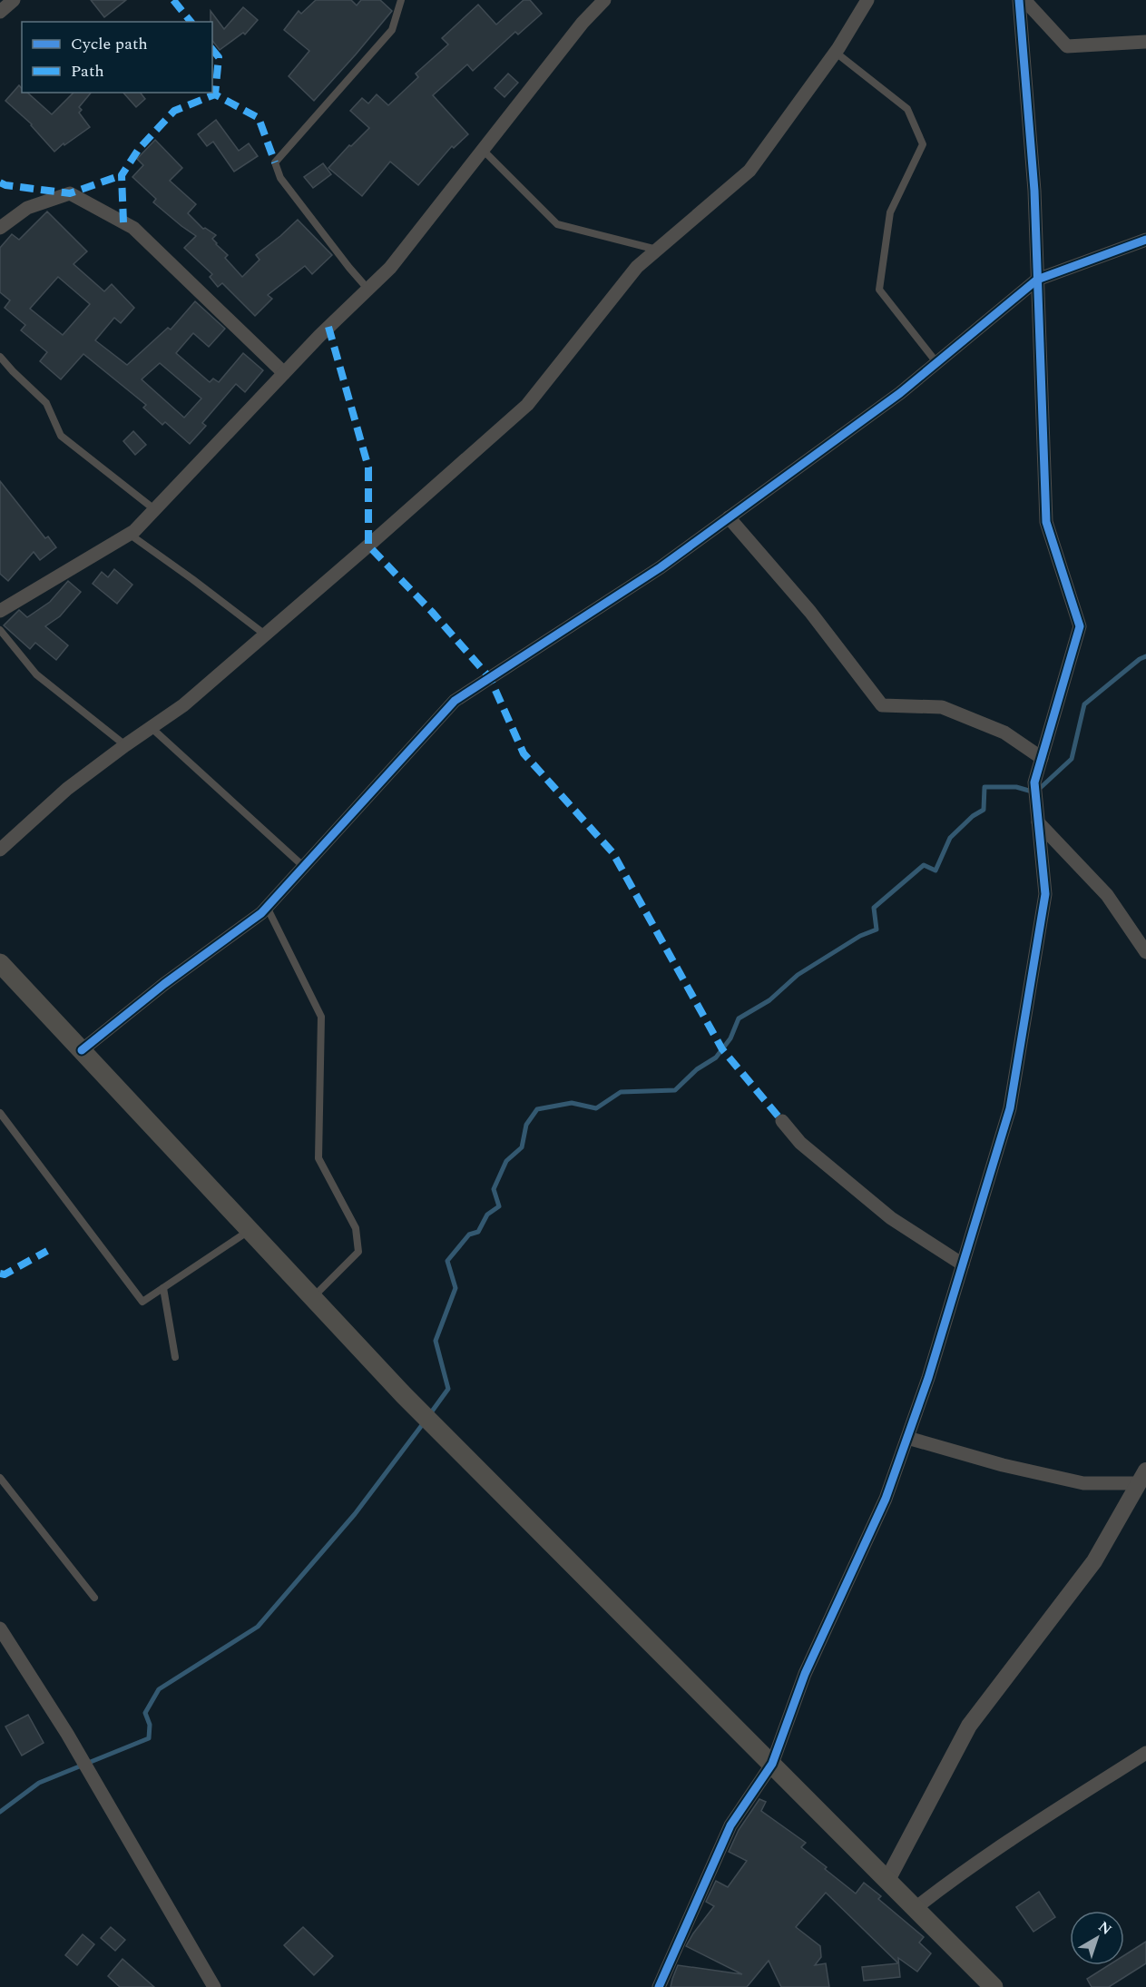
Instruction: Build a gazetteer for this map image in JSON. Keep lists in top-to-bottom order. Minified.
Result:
{"legend":["Cycle path","Path"],"north":"top right"}
